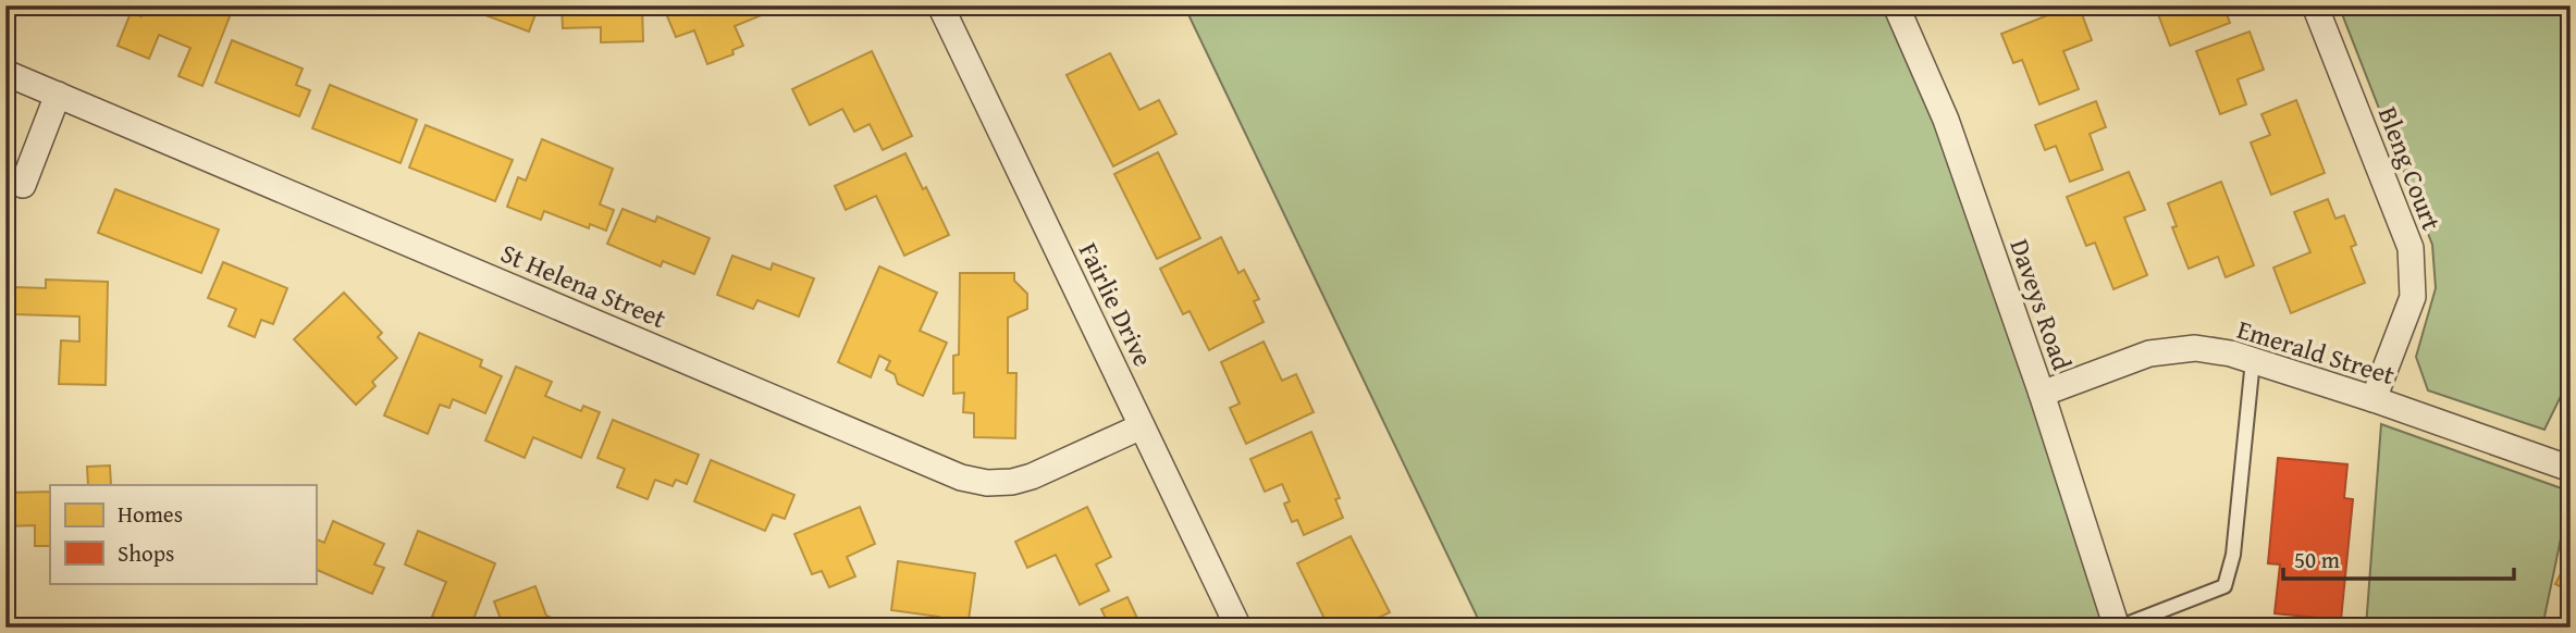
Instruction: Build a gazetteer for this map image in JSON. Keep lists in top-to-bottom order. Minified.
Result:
{"streets":{"street":["Bleng Court","St Helena Street","Fairlie Drive","Daveys Road","Emerald Street"]},"crossings":[["Bleng Court","Emerald Street"],["St Helena Street","Fairlie Drive"],["Daveys Road","Emerald Street"]],"legend":["Homes","Shops"],"scale_bar":"50 m"}
